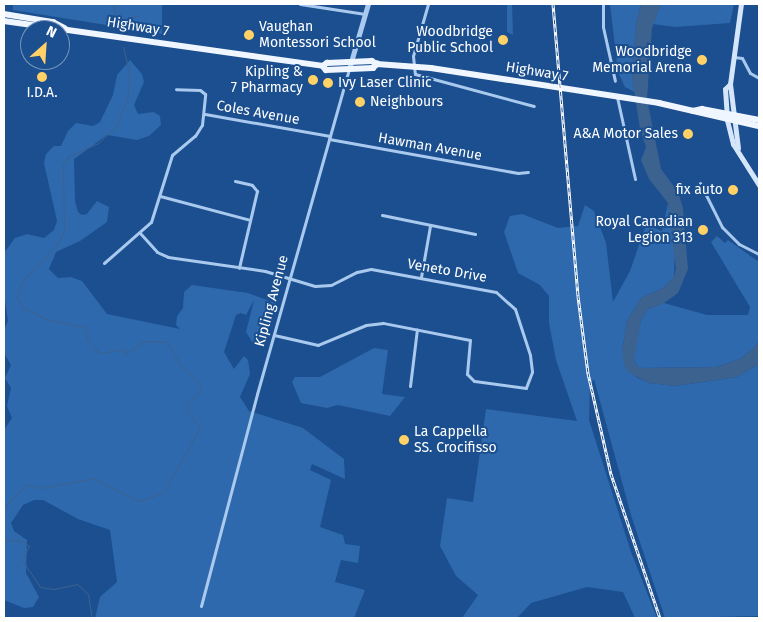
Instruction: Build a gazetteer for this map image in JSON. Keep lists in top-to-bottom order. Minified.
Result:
{"streets":{"main road":["Highway 7"],"street":["Coles Avenue","Hawman Avenue","Veneto Drive","Kipling Avenue"]},"crossings":[["Highway 7","Kipling Avenue"],["Coles Avenue","Hawman Avenue"],["Coles Avenue","Kipling Avenue"],["Hawman Avenue","Kipling Avenue"],["Veneto Drive","Kipling Avenue"]],"places":["Vaughan Montessori School","Woodbridge Public School","Woodbridge Memorial Arena","I.D.A.","Kipling & 7 Pharmacy","Ivy Laser Clinic","Neighbours","A&A Motor Sales","fix auto","Royal Canadian Legion 313","La Cappella SS. Crocifisso"],"north":"top right"}
